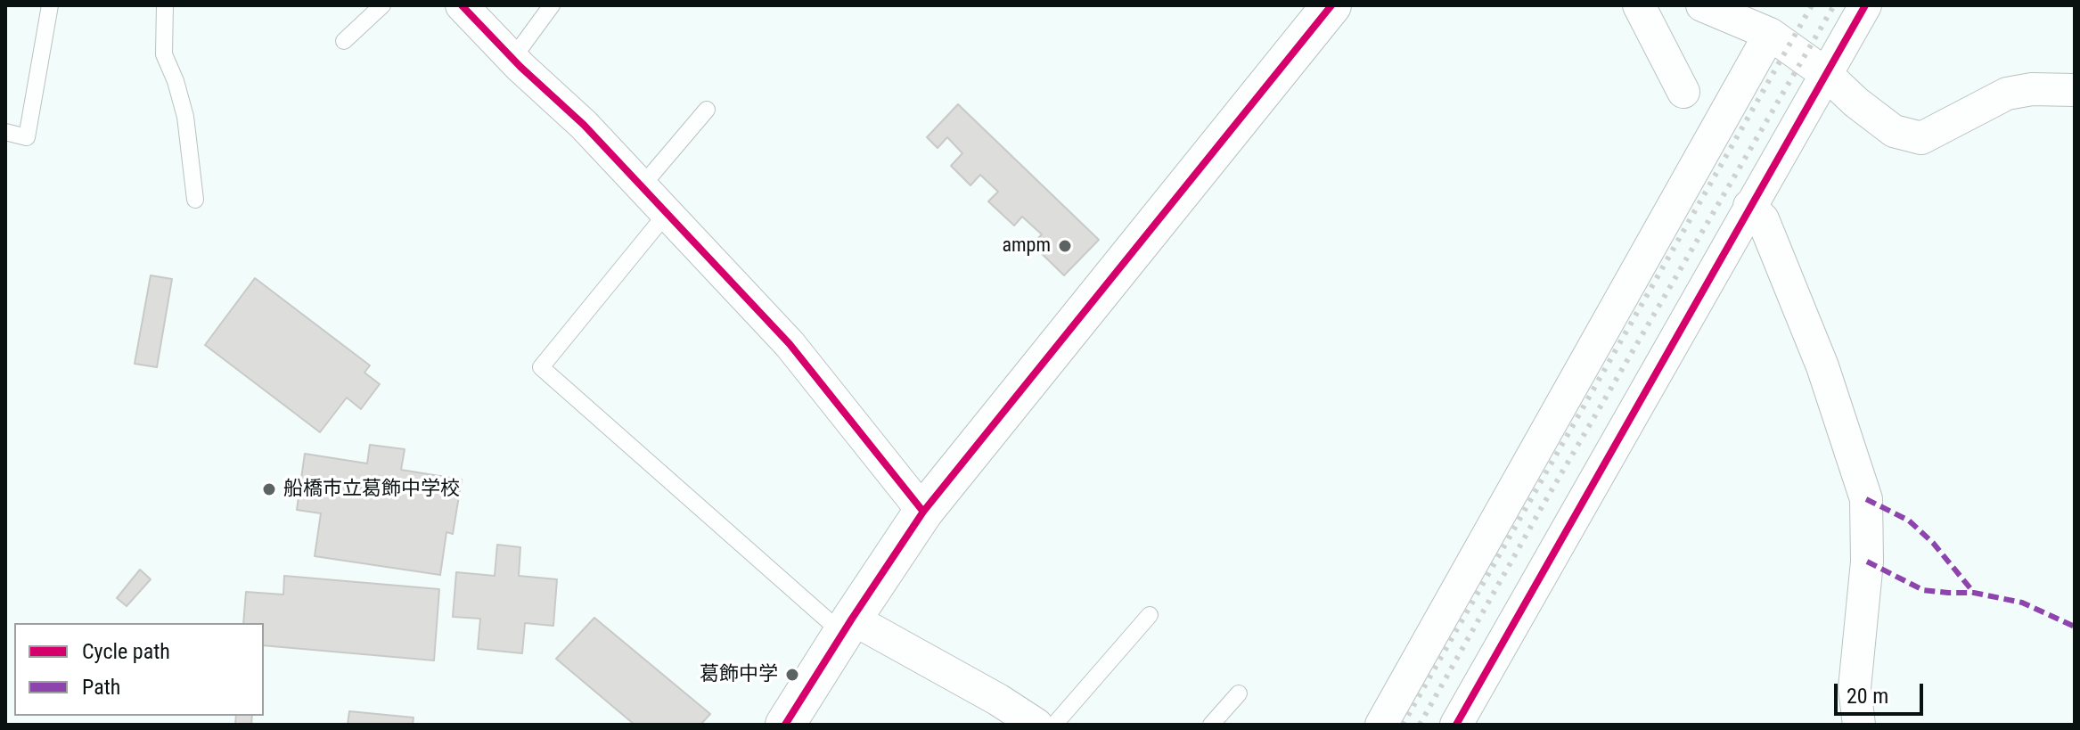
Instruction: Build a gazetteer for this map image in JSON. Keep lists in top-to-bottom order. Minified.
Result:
{"places":["ampm","船橋市立葛飾中学校","葛飾中学"],"legend":["Cycle path","Path"],"scale_bar":"20 m"}
